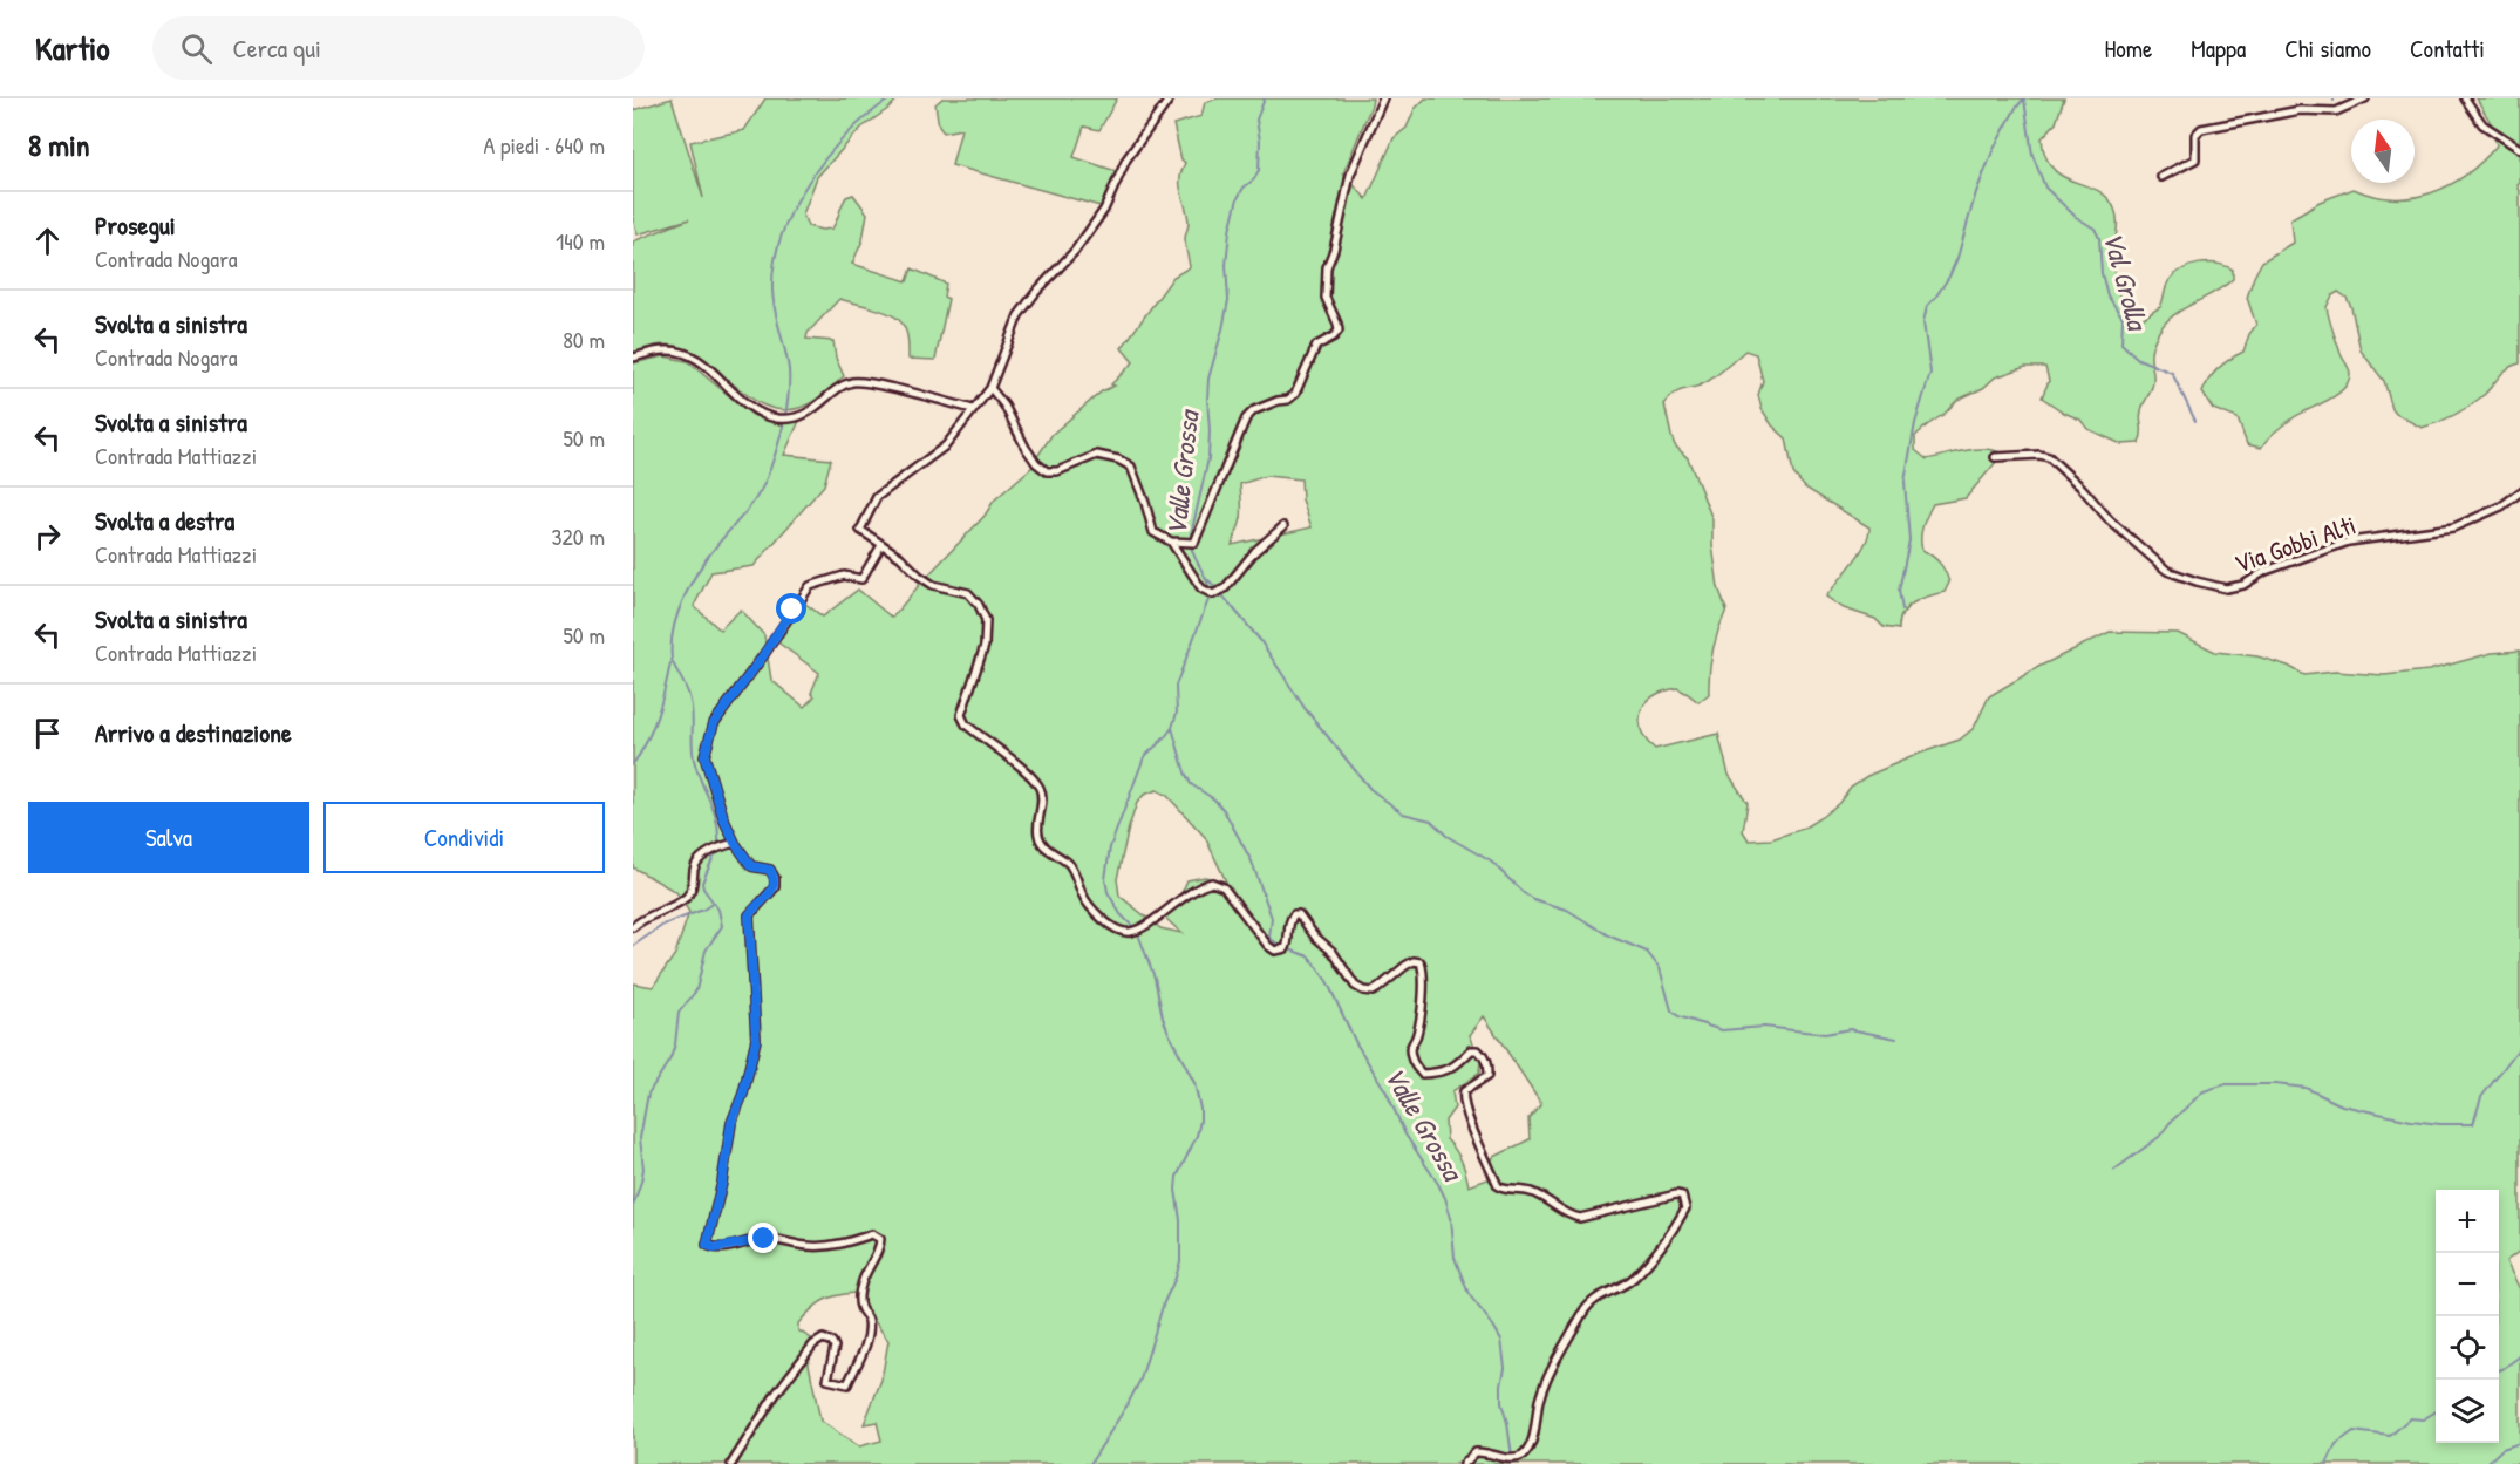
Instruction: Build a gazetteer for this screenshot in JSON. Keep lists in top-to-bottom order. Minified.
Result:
{"streets":{"street":["Via Gobbi Alti"]},"water":["Val Grolla","Valle Grossa"],"north":"top","page":{"header":"Kartio","search":"Cerca qui","nav":["Home","Mappa","Chi siamo","Contatti"],"heading":["8 min","A piedi · 640 m"],"list":[["Prosegui","Contrada Nogara","140 m"],["Svolta a sinistra","Contrada Nogara","80 m"],["Svolta a sinistra","Contrada Mattiazzi","50 m"],["Svolta a destra","Contrada Mattiazzi","320 m"],["Svolta a sinistra","Contrada Mattiazzi","50 m"],"Arrivo a destinazione"],"buttons":["Salva","Condividi"],"map_buttons":["+","−"]}}
